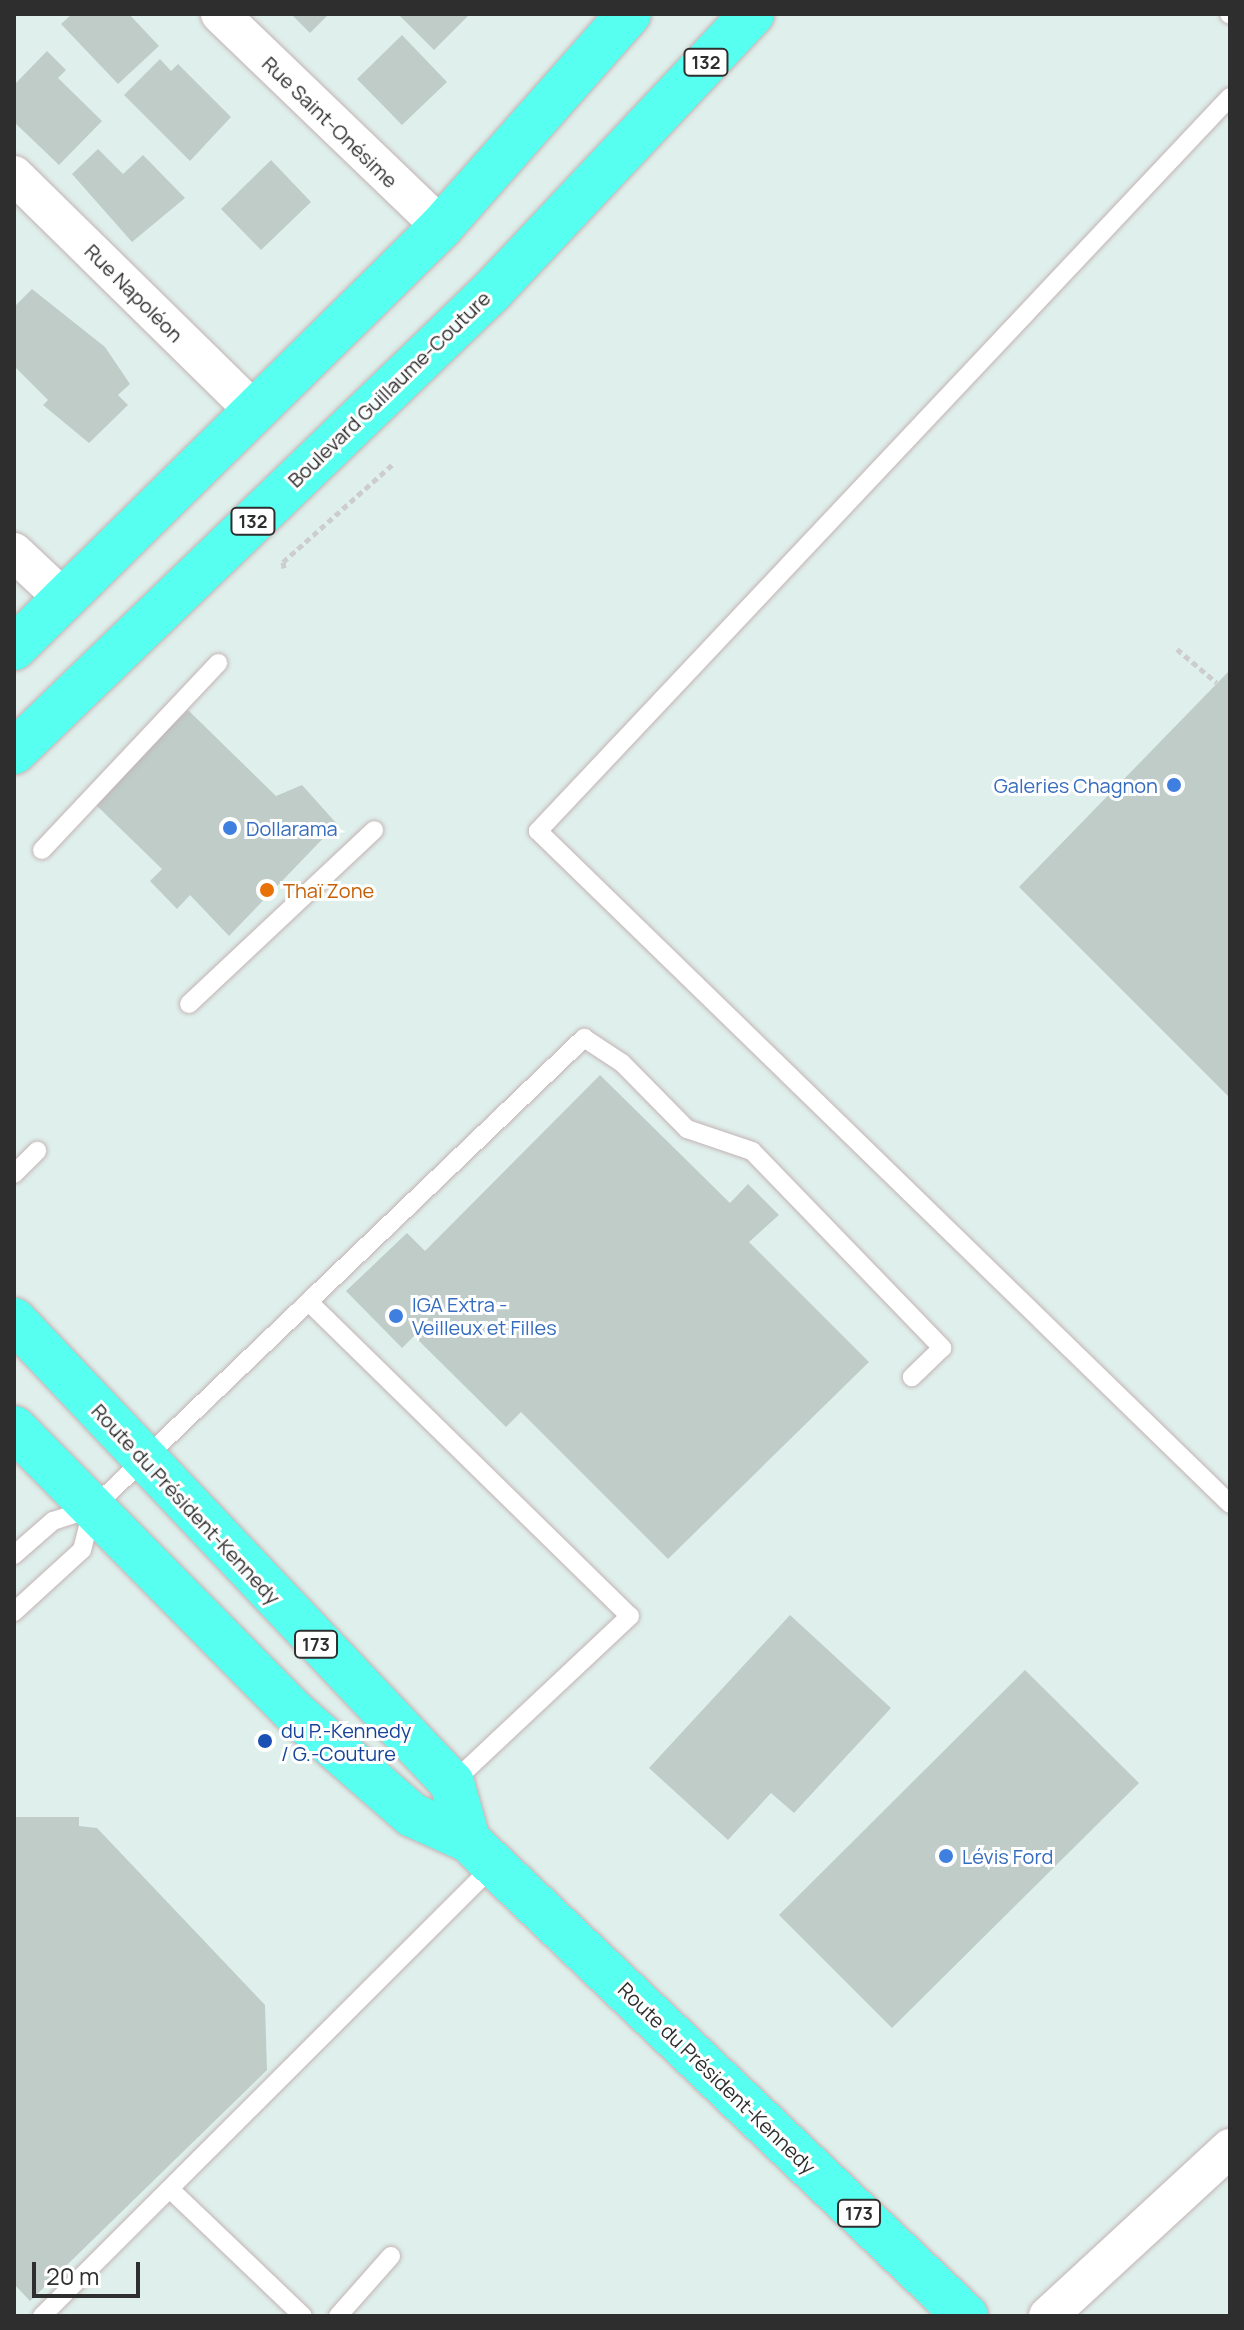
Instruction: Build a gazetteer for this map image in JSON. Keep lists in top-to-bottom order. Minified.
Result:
{"streets":{"main road":["132","Boulevard Guillaume-Couture","Route du Président-Kennedy","173"],"street":["Rue Saint-Onésime","Rue Napoléon"]},"places":["Galeries Chagnon","Dollarama","Thaï Zone","IGA Extra - Veilleux et Filles","du P.-Kennedy / G.-Couture","Lévis Ford"],"scale_bar":"20 m"}
